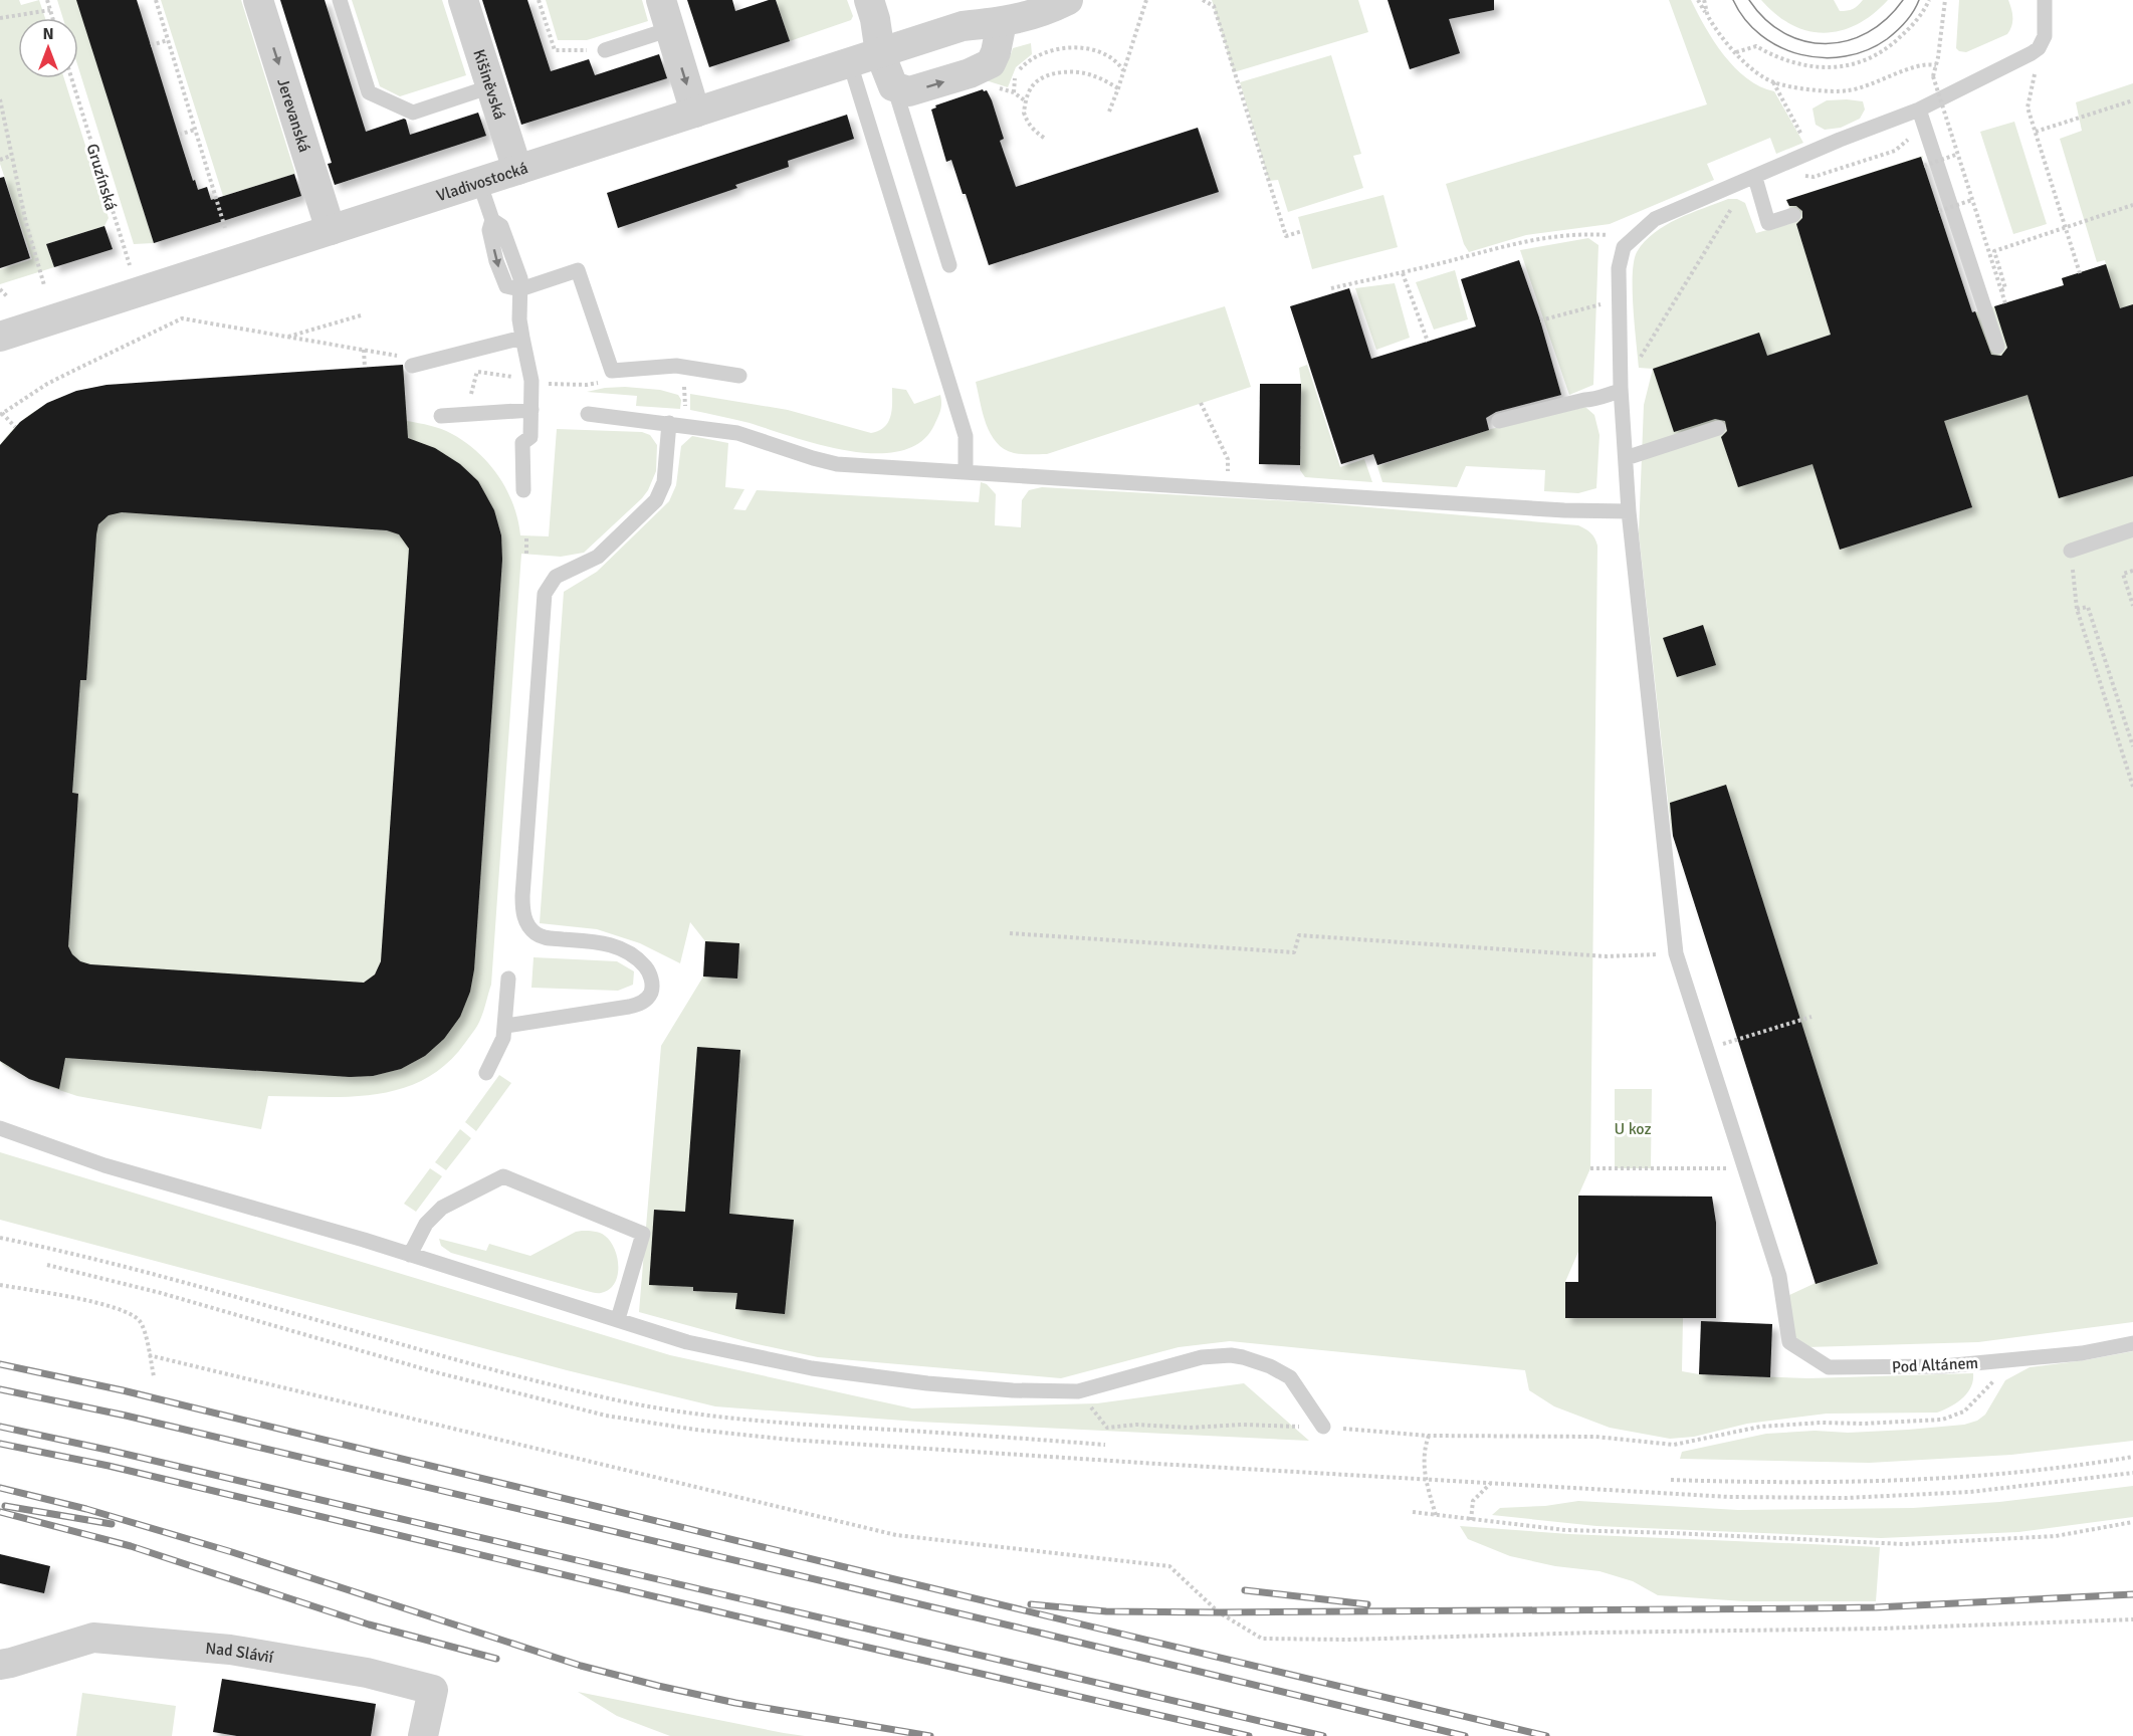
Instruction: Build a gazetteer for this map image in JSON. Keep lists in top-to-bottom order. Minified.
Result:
{"streets":{"street":["Kišiněvská","Jerevanská","Vladivostocká","Nad Slávií"],"lane":["Pod Altánem"],"path":["Gruzínská"]},"crossings":[["Kišiněvská","Vladivostocká"],["Jerevanská","Vladivostocká"],["Gruzínská","Vladivostocká"]],"one_way":["Jerevanská"],"parks":["U koz"],"north":"top"}
